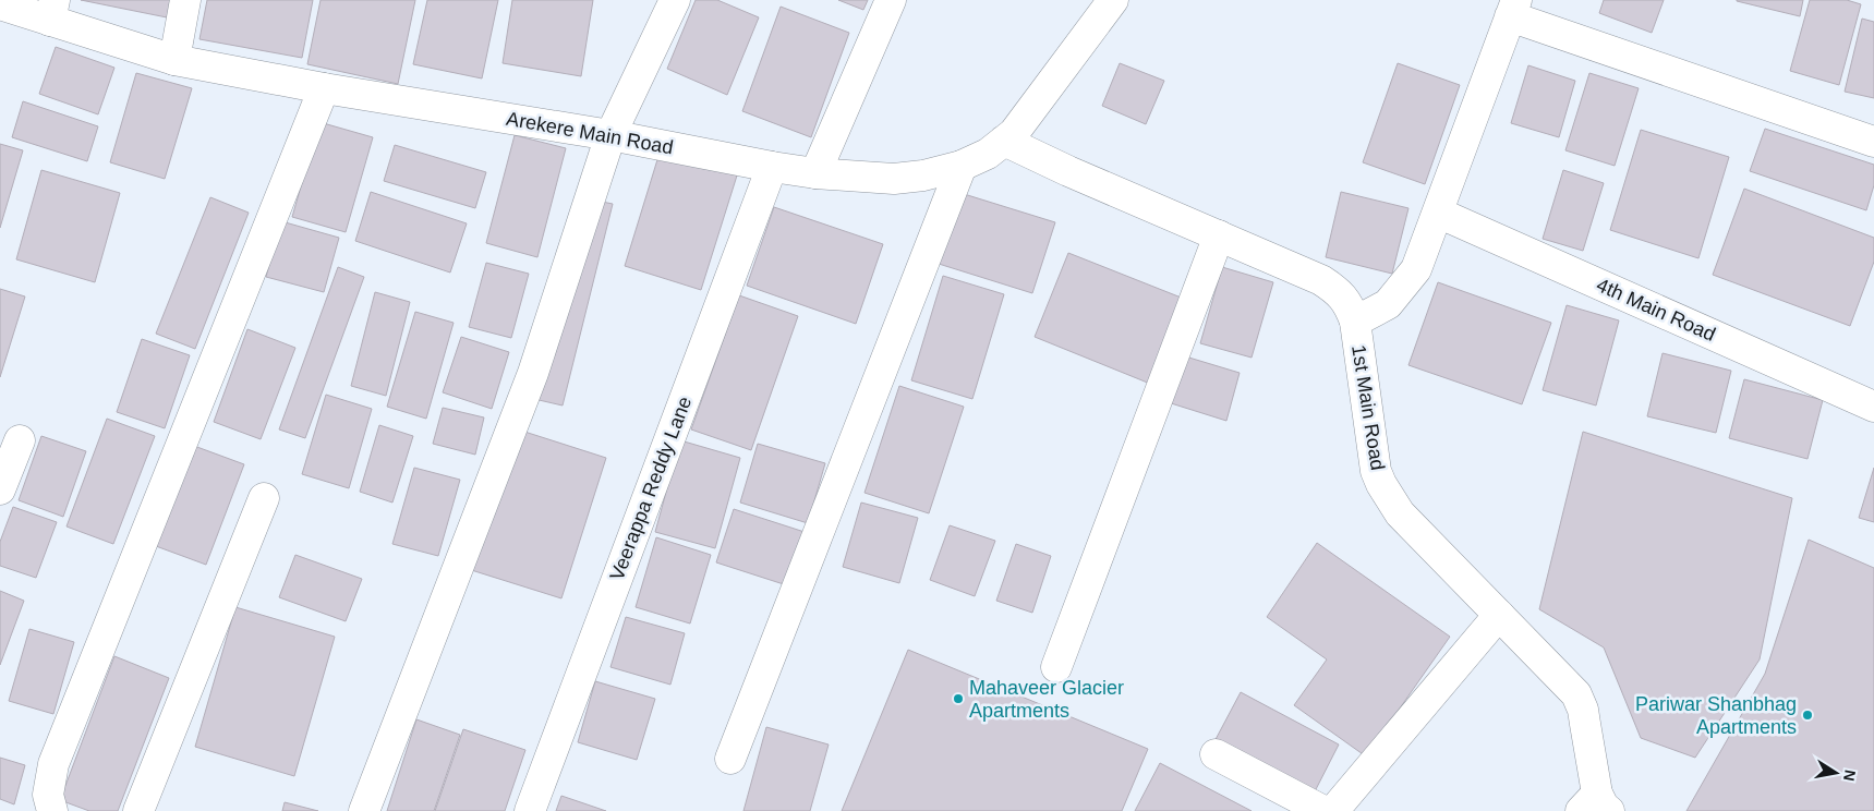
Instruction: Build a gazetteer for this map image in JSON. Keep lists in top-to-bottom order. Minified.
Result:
{"streets":{"street":["Arekere Main Road","4th Main Road","1st Main Road","Veerappa Reddy Lane"]},"crossings":[["Arekere Main Road","1st Main Road"],["Arekere Main Road","Veerappa Reddy Lane"]],"places":["Mahaveer Glacier Apartments","Pariwar Shanbhag Apartments"],"north":"right"}
